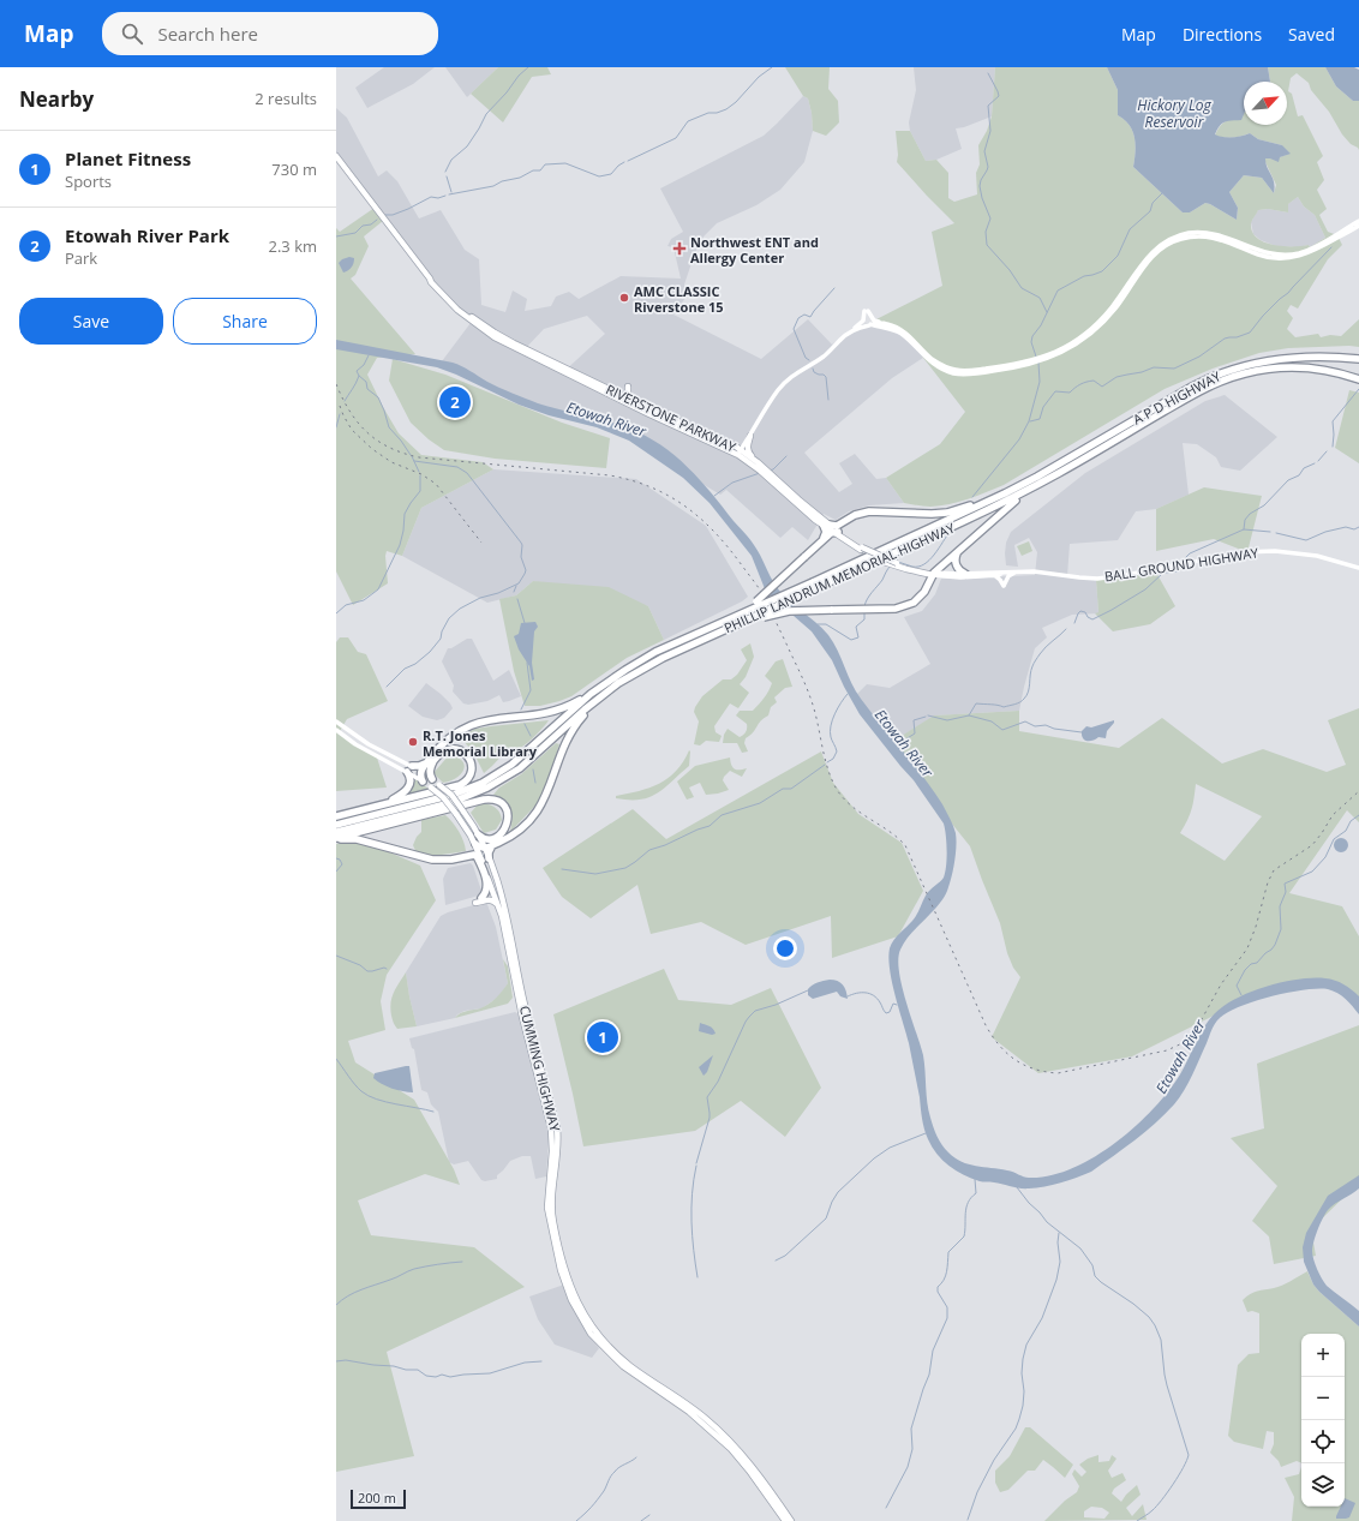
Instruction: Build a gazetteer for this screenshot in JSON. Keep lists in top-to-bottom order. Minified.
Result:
{"streets":{"highway":["A P D HIGHWAY","PHILLIP LANDRUM MEMORIAL HIGHWAY"],"main road":["RIVERSTONE PARKWAY","BALL GROUND HIGHWAY","CUMMING HIGHWAY"]},"crossings":[["A P D HIGHWAY","PHILLIP LANDRUM MEMORIAL HIGHWAY"]],"water":["Hickory Log Reservoir","Etowah River"],"places":{"health":["Northwest ENT and Allergy Center"],"other":["AMC CLASSIC Riverstone 15","R.T. Jones Memorial Library"]},"scale_bar":"200 m","north":"top right","page":{"header":"Map","search":"Search here","nav":["Map","Directions","Saved"],"heading":["Nearby","2 results"],"list":[{"mark":"1","name":"Planet Fitness","note":"Sports","value":"730 m"},{"mark":"2","name":"Etowah River Park","note":"Park","value":"2.3 km"}],"buttons":["Save","Share"],"pins":["2","1"],"map_buttons":["+","−"],"scale":"200 m"}}
